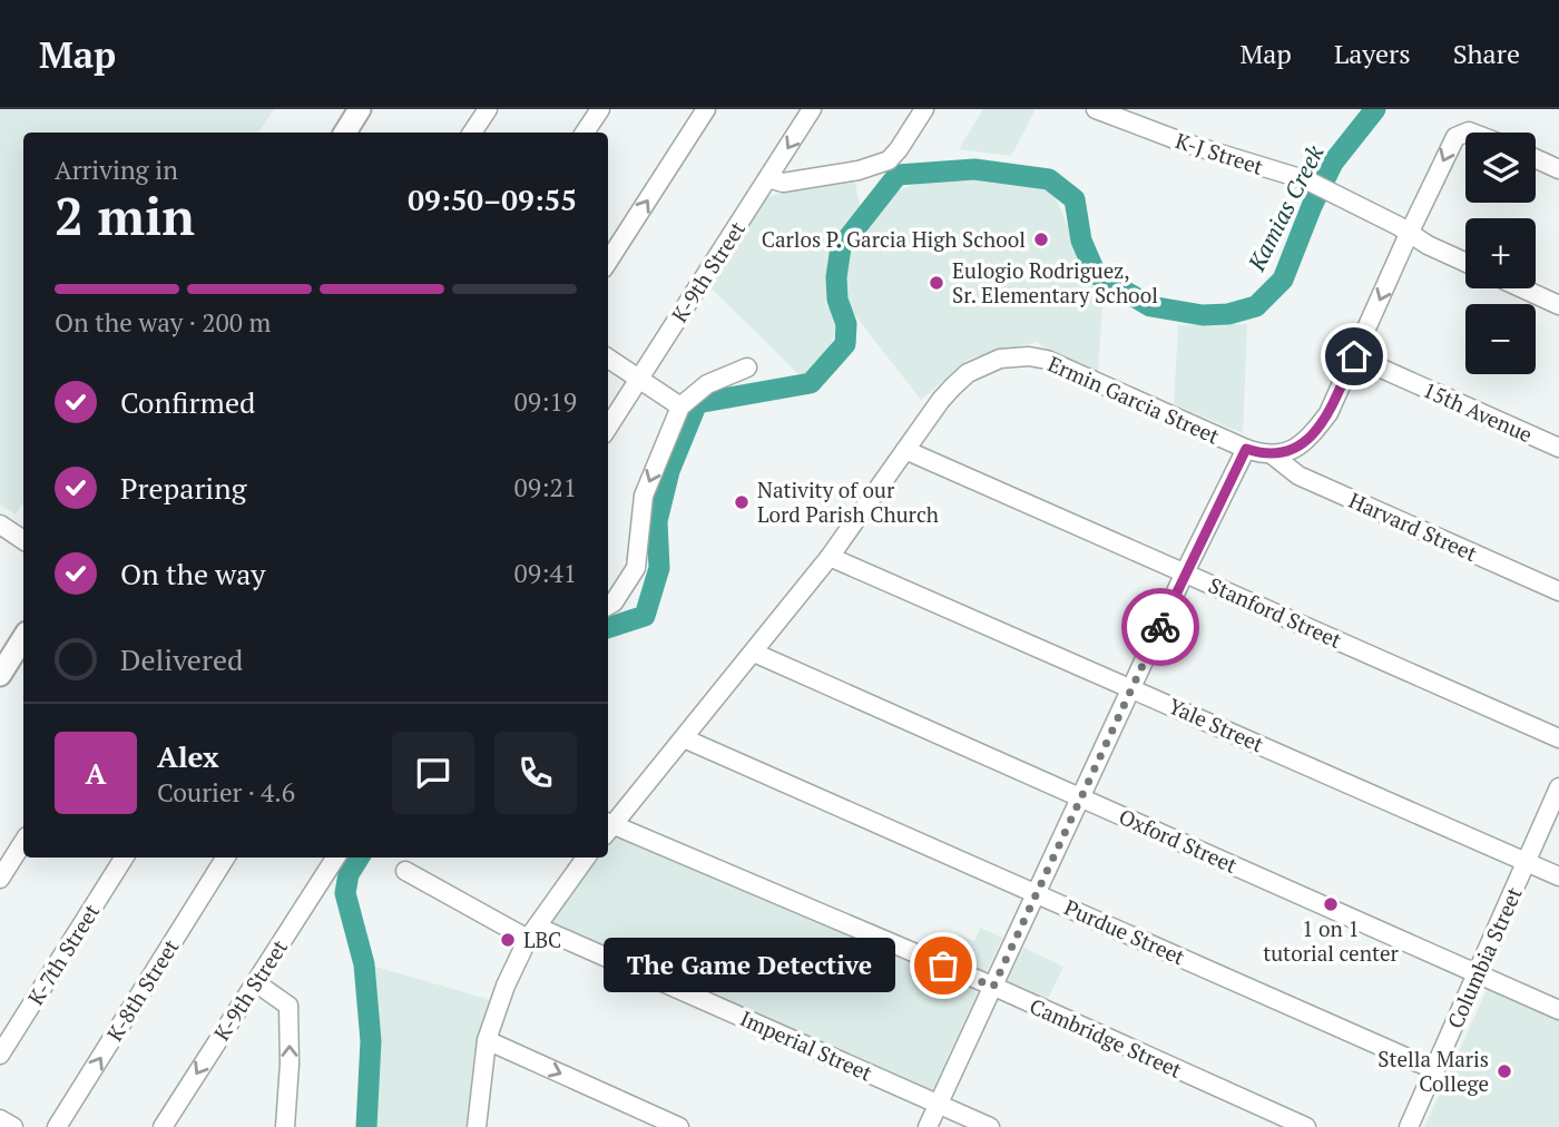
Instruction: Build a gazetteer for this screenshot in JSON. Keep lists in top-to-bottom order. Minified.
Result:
{"streets":{"street":["K-J Street","K-9th Street","Ermin Garcia Street","15th Avenue","Harvard Street","Stanford Street","Yale Street","Oxford Street","Purdue Street","K-7th Street","Columbia Street","K-8th Street","Cambridge Street","Imperial Street"]},"crossings":[["Ermin Garcia Street","Harvard Street"],["Ermin Garcia Street","Stanford Street"],["Ermin Garcia Street","Yale Street"],["Ermin Garcia Street","Oxford Street"],["Ermin Garcia Street","Purdue Street"],["Yale Street","Columbia Street"],["Oxford Street","Columbia Street"],["Purdue Street","Columbia Street"]],"one_way":["K-9th Street","K-8th Street"],"water":["Kamias Creek"],"places":["Carlos P. Garcia High School","Eulogio Rodriguez, Sr. Elementary School","Nativity of our Lord Parish Church","1 on 1 tutorial center","LBC","The Game Detective","Stella Maris College"],"page":{"header":"Map","nav":["Map","Layers","Share"],"map_buttons":["+","−"],"heading":["2 min","Arriving in","09:50–09:55"],"panel":["Alex","Courier · 4.6"],"bar":"On the way · 200 m","list":[["Confirmed","09:19"],["Preparing","09:21"],["On the way","09:41"],"Delivered"],"round":"A","bubble":"The Game Detective"}}
